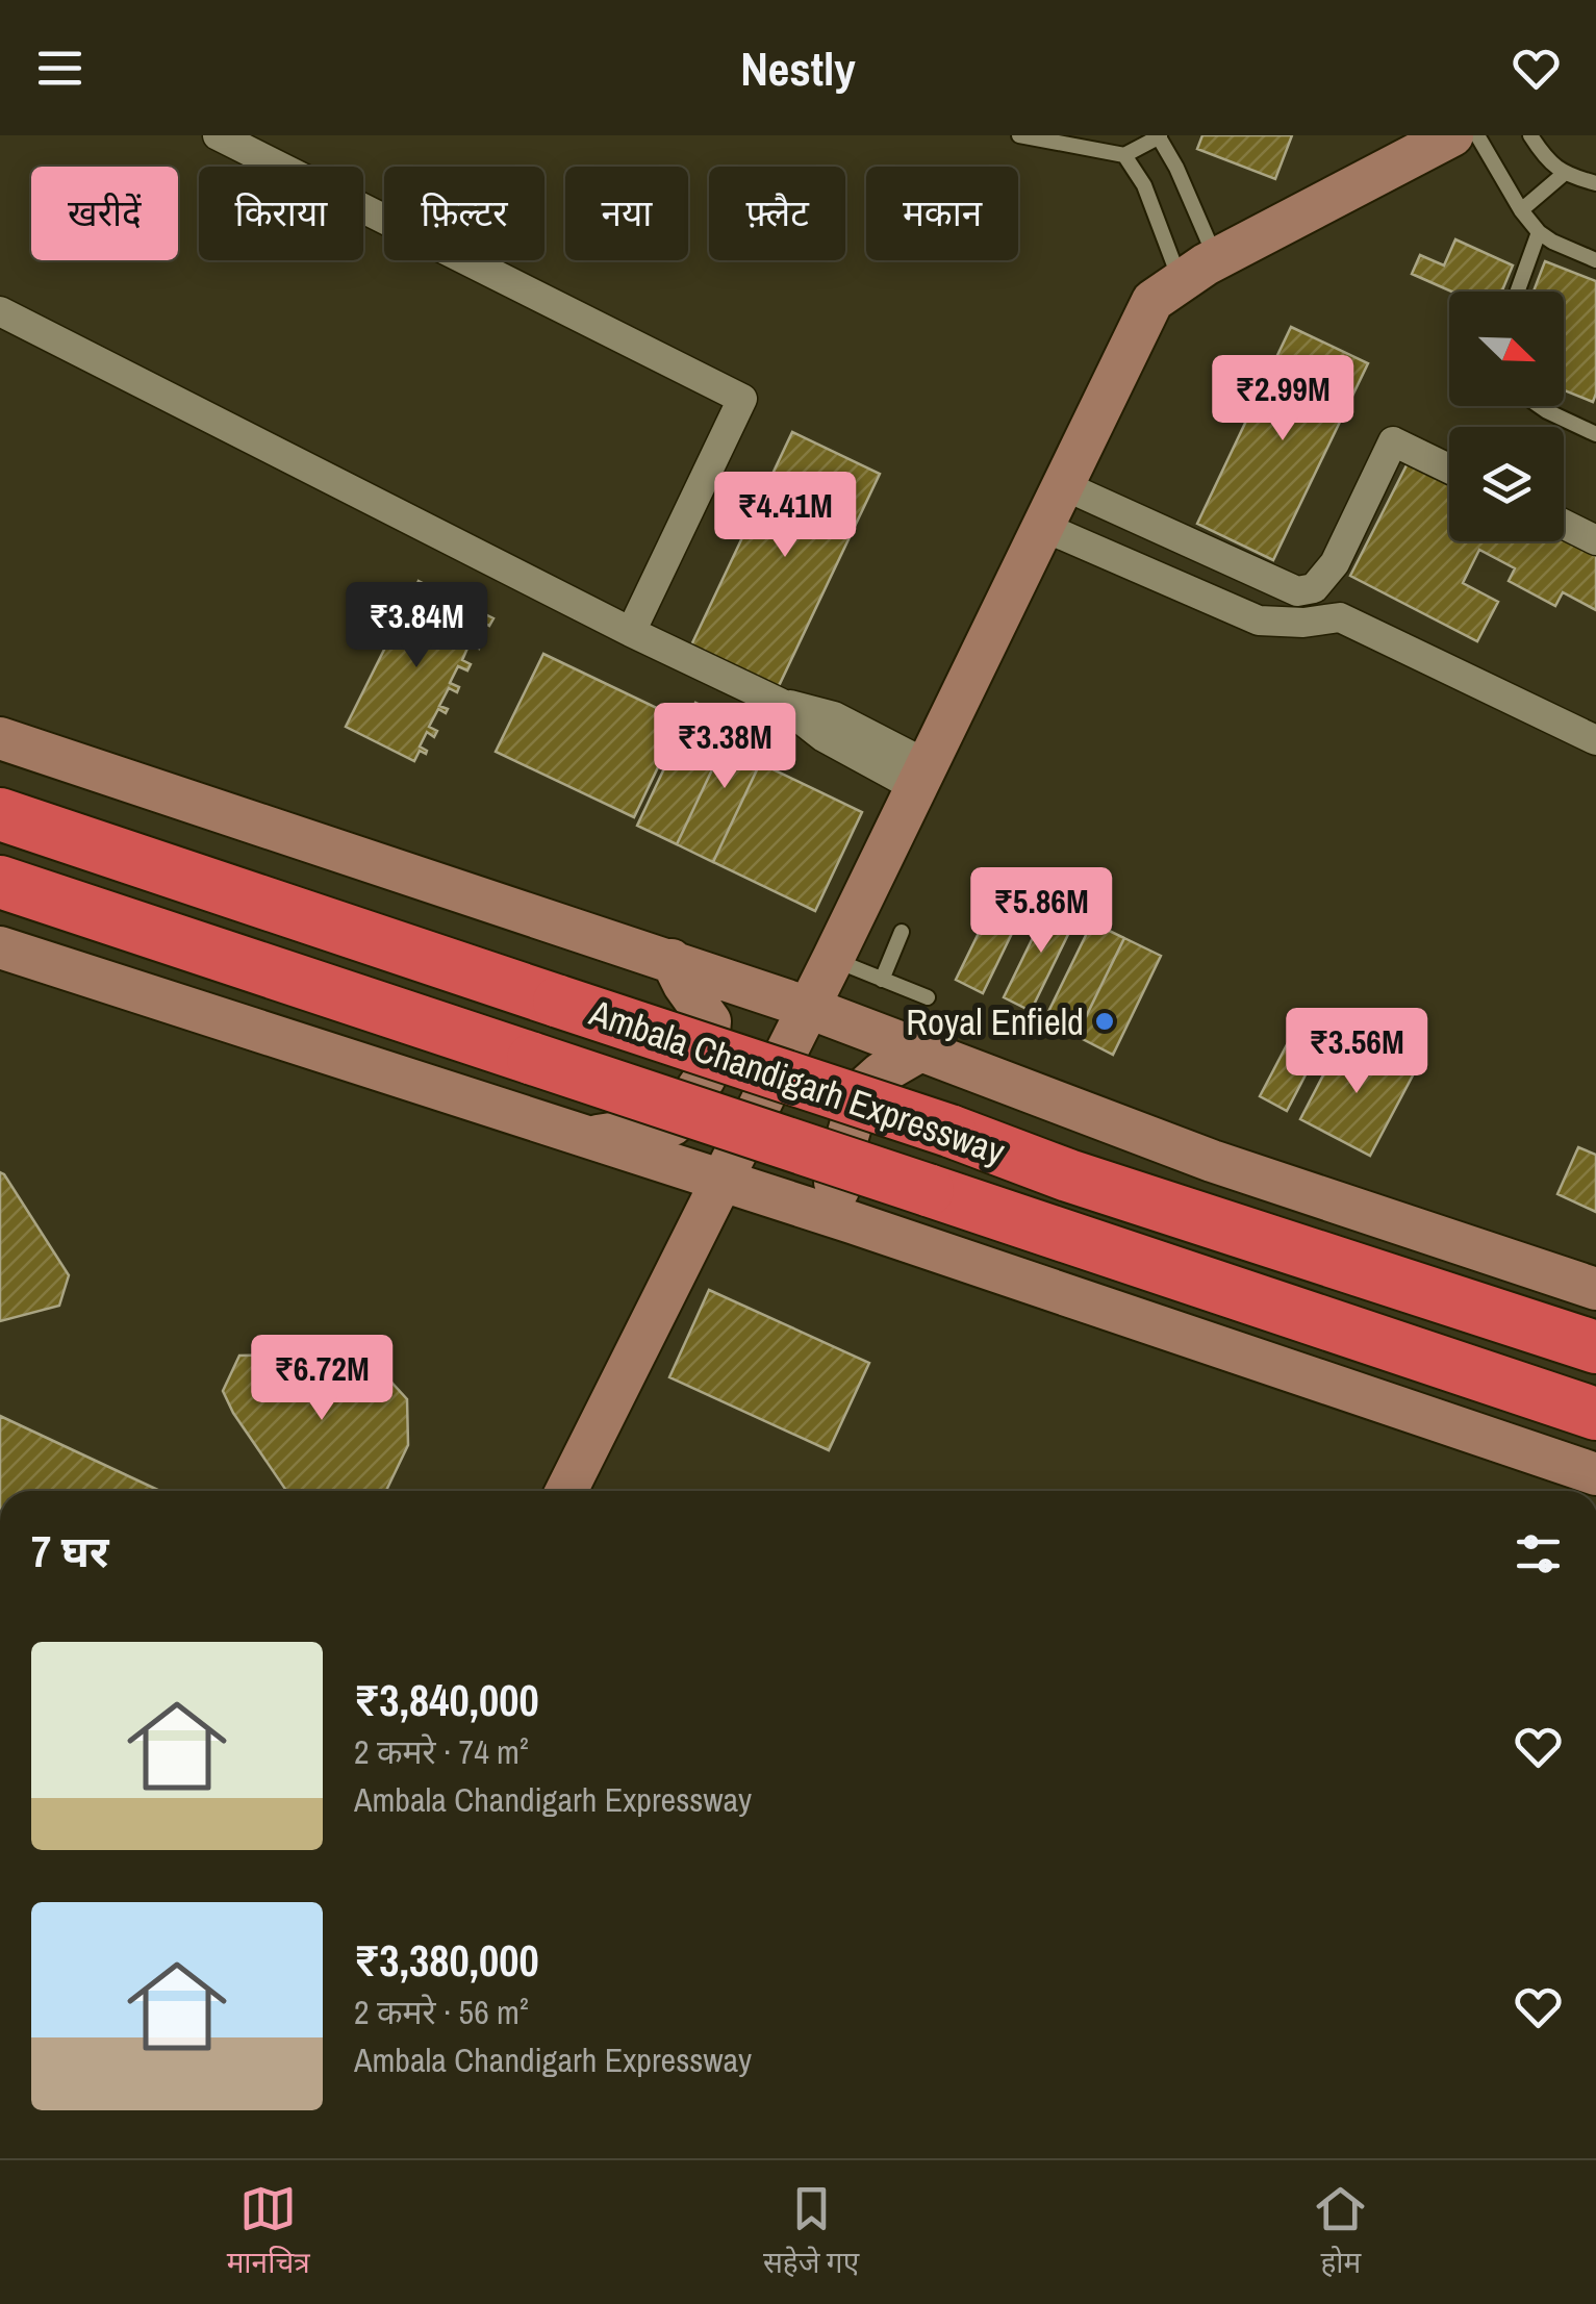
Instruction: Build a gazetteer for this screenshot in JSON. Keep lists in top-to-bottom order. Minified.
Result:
{"streets":{"highway":["Ambala Chandigarh Expressway"]},"places":["Royal Enfield"],"north":"bottom right","page":{"header":"Nestly","chip":["खरीदें","किराया","फ़िल्टर","नया","फ़्लैट","मकान"],"price":["₹2.99M","₹4.41M","₹3.84M","₹3.38M","₹5.86M","₹3.56M","₹6.72M"],"heading":"7 घर","list":[{"name":"₹3,840,000","note":"2 कमरे · 74 m² · Ambala Chandigarh Expressway"},{"name":"₹3,380,000","note":"2 कमरे · 56 m² · Ambala Chandigarh Expressway"}],"tabs":["मानचित्र","सहेजे गए","होम"]}}
